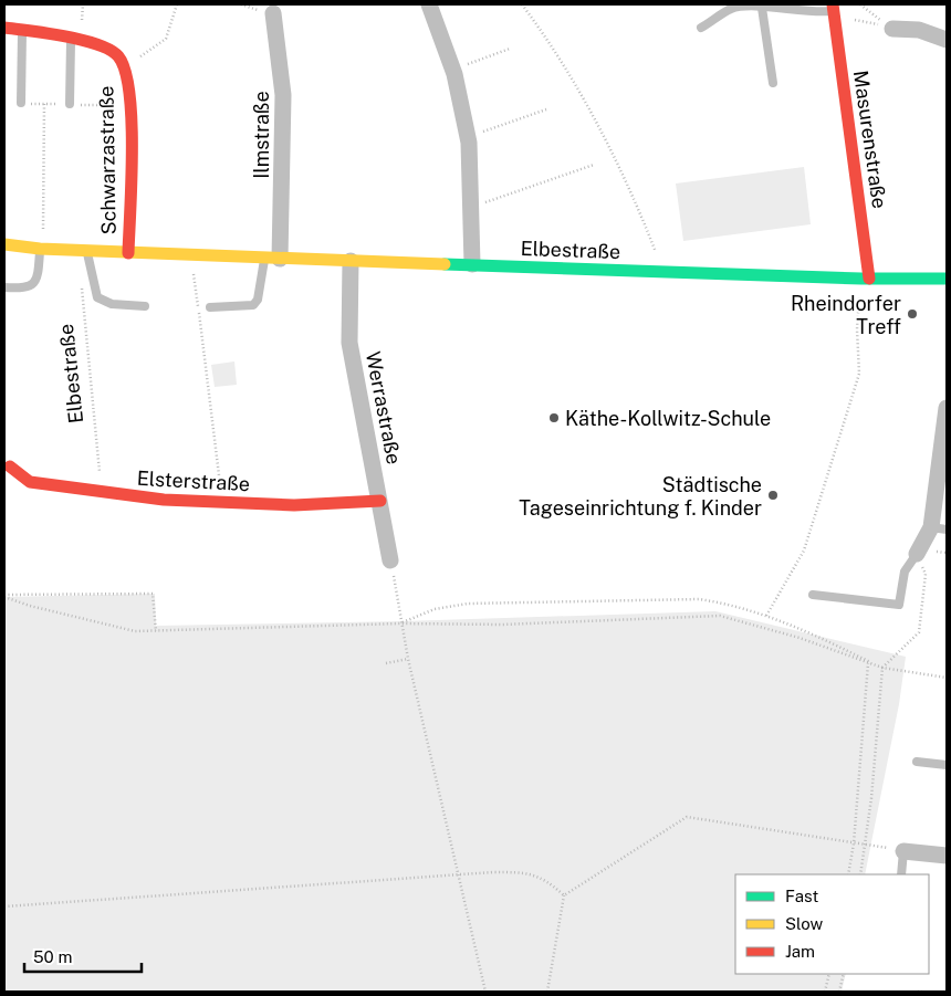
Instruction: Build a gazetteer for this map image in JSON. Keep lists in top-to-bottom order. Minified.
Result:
{"streets":{"street":["Ilmstraße","Masurenstraße","Schwarzastraße","Elbestraße","Werrastraße","Elsterstraße"]},"crossings":[["Ilmstraße","Elbestraße"],["Masurenstraße","Elbestraße"],["Schwarzastraße","Elbestraße"],["Elbestraße","Werrastraße"],["Elbestraße","Elsterstraße"],["Werrastraße","Elsterstraße"]],"places":["Rheindorfer Treff","Käthe-Kollwitz-Schule","Städtische Tageseinrichtung f. Kinder"],"legend":["Fast","Slow","Jam"],"scale_bar":"50 m"}
